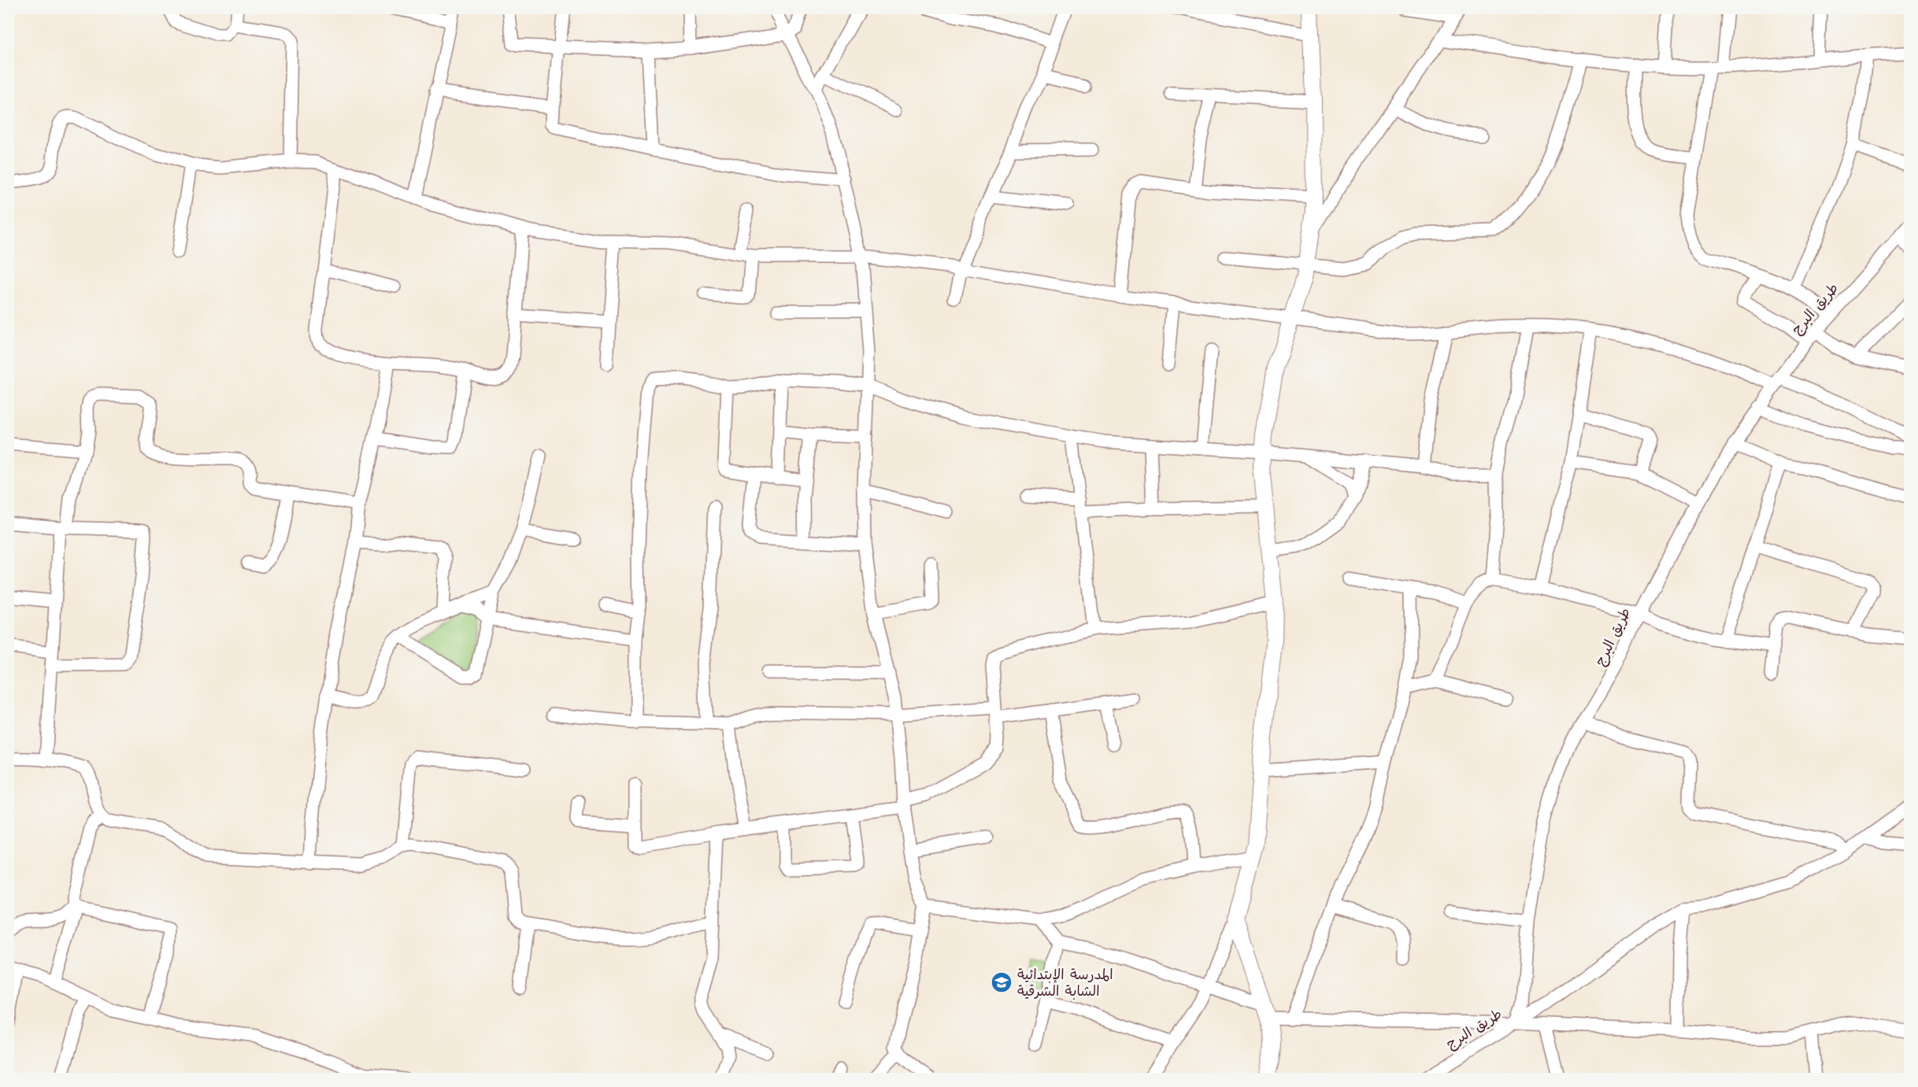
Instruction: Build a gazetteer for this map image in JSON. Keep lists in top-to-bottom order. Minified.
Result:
{"streets":{"street":["طريق البرج"]},"places":{"school or university":["المدرسة الإبتدائية الشابة الشرقية"]}}
